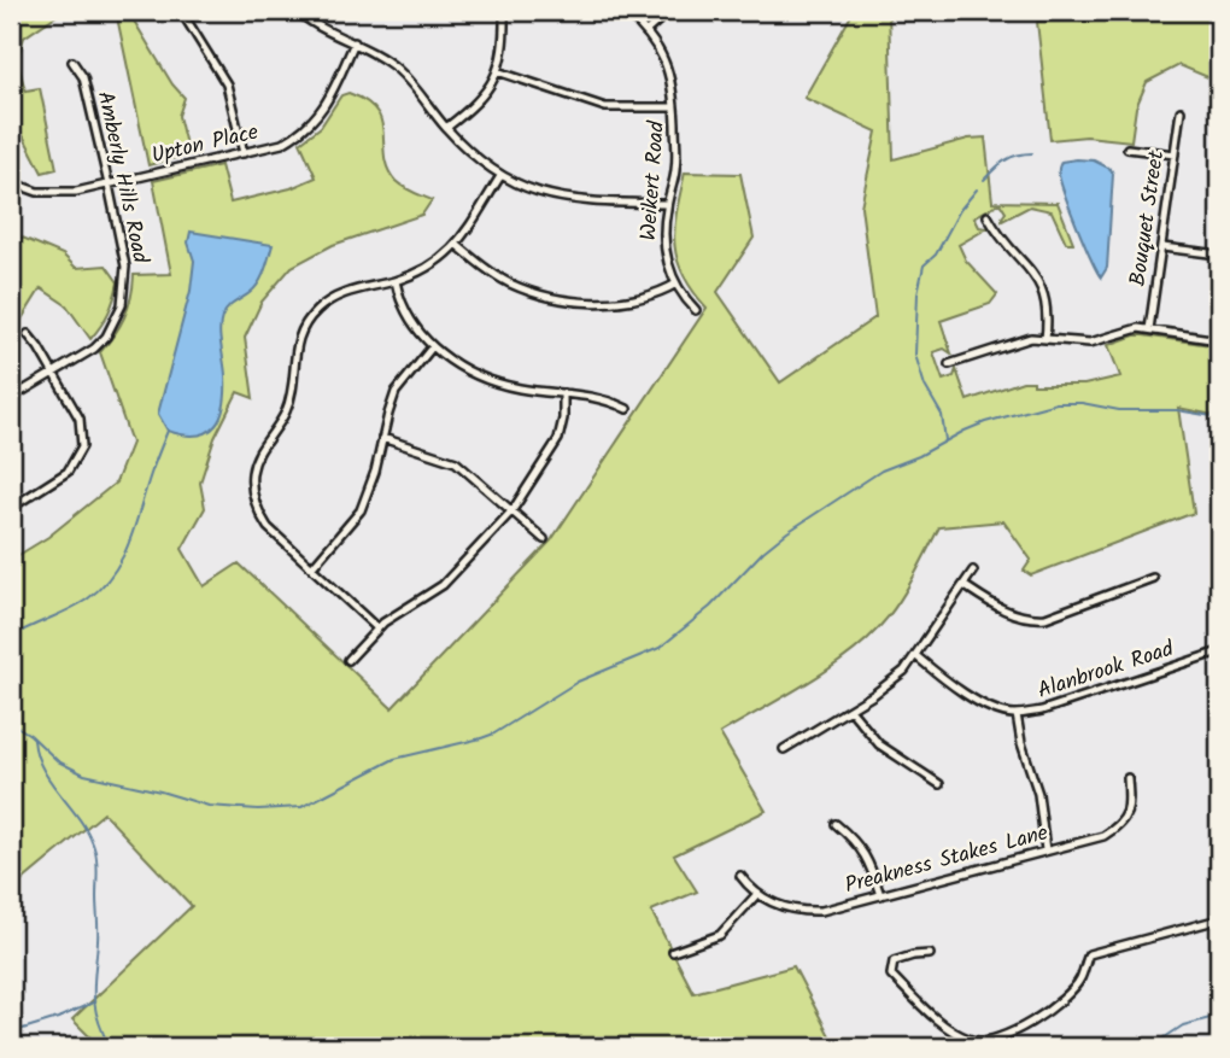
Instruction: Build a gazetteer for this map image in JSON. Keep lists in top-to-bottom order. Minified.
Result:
{"streets":{"street":["Upton Place","Amberly Hills Road","Weikert Road","Bouquet Street","Alanbrook Road","Preakness Stakes Lane"]},"crossings":[["Upton Place","Amberly Hills Road"]]}
